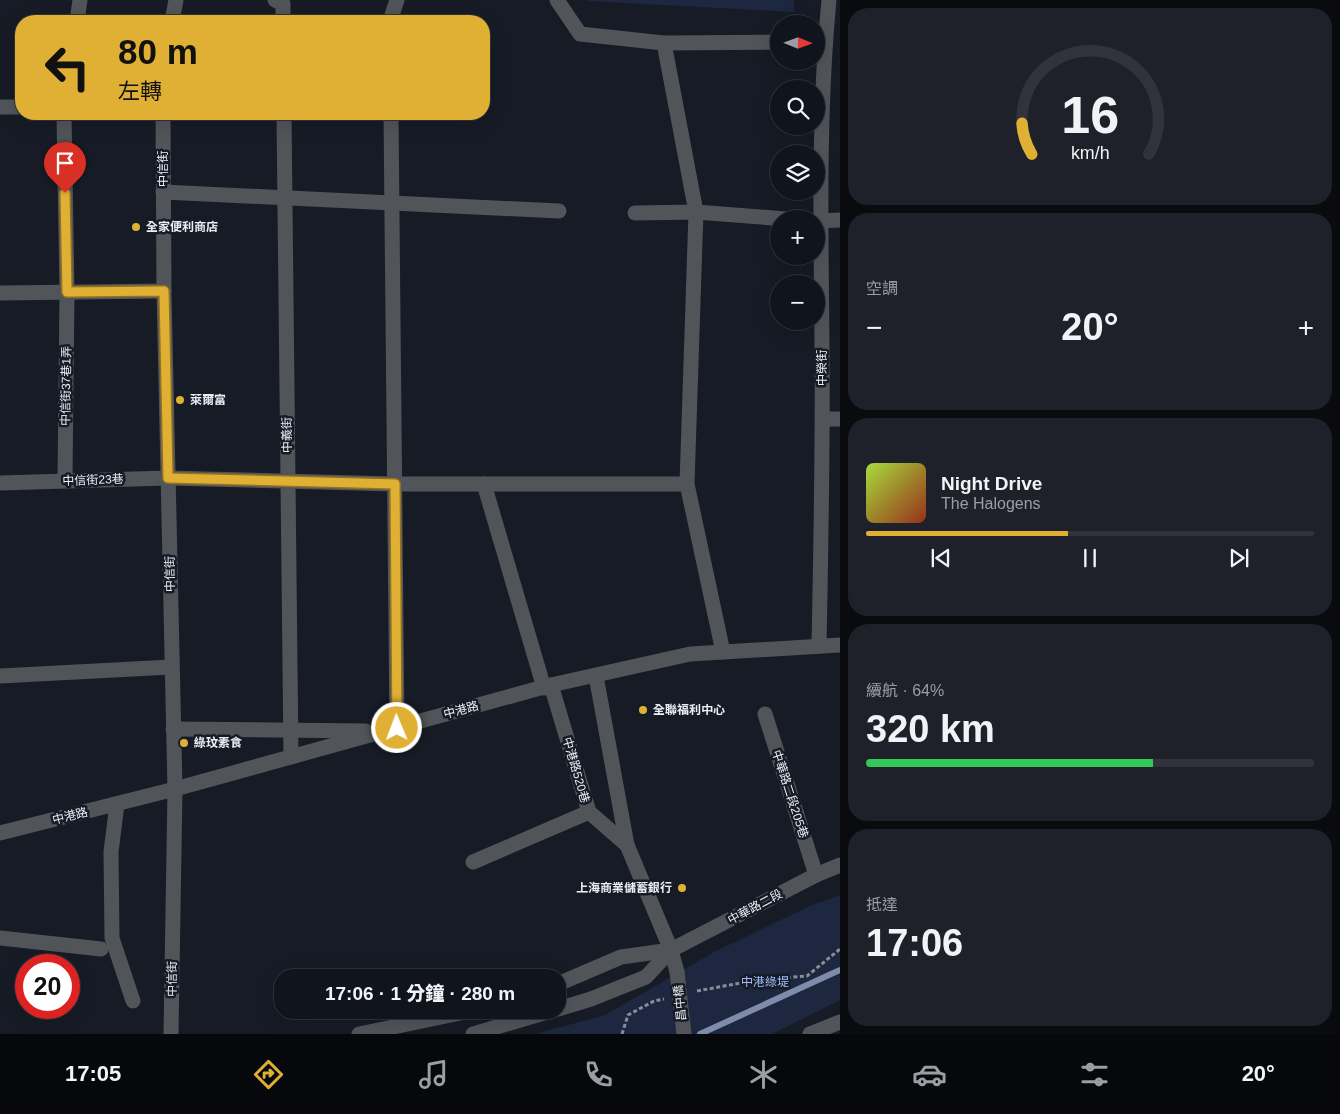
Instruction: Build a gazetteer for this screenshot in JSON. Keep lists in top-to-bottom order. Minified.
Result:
{"streets":{"street":["中信街","中榮街","中信街37巷1弄","中義街","中信街23巷","中港路","中港路520巷","中華路二段205巷","中華路二段","昌中橋"]},"crossings":[["中信街","中信街23巷"],["中信街","中港路"],["中榮街","中港路"],["中信街37巷1弄","中信街23巷"],["中義街","中信街23巷"],["中義街","中港路"],["中信街23巷","中港路520巷"],["中港路","中港路520巷"],["中港路520巷","中華路二段"],["中港路520巷","昌中橋"],["中華路二段205巷","中華路二段"],["中華路二段","昌中橋"]],"parks":["中港綠堤"],"places":["全家便利商店","萊爾富","全聯福利中心","綠玟素食","上海商業儲蓄銀行"],"north":"right","page":{"map_buttons":["+","−"],"turn":["80 m","左轉"],"tile":["空調",["續航 · 64%","320 km"],["抵達","17:06"]],"heat":["−","20°","+"],"song":["Night Drive","The Halogens"],"limit":"20","trip":"17:06 · 1 分鐘 · 280 m","tabs":["17:05","20°"],"gauge":["16","km/h"]}}
